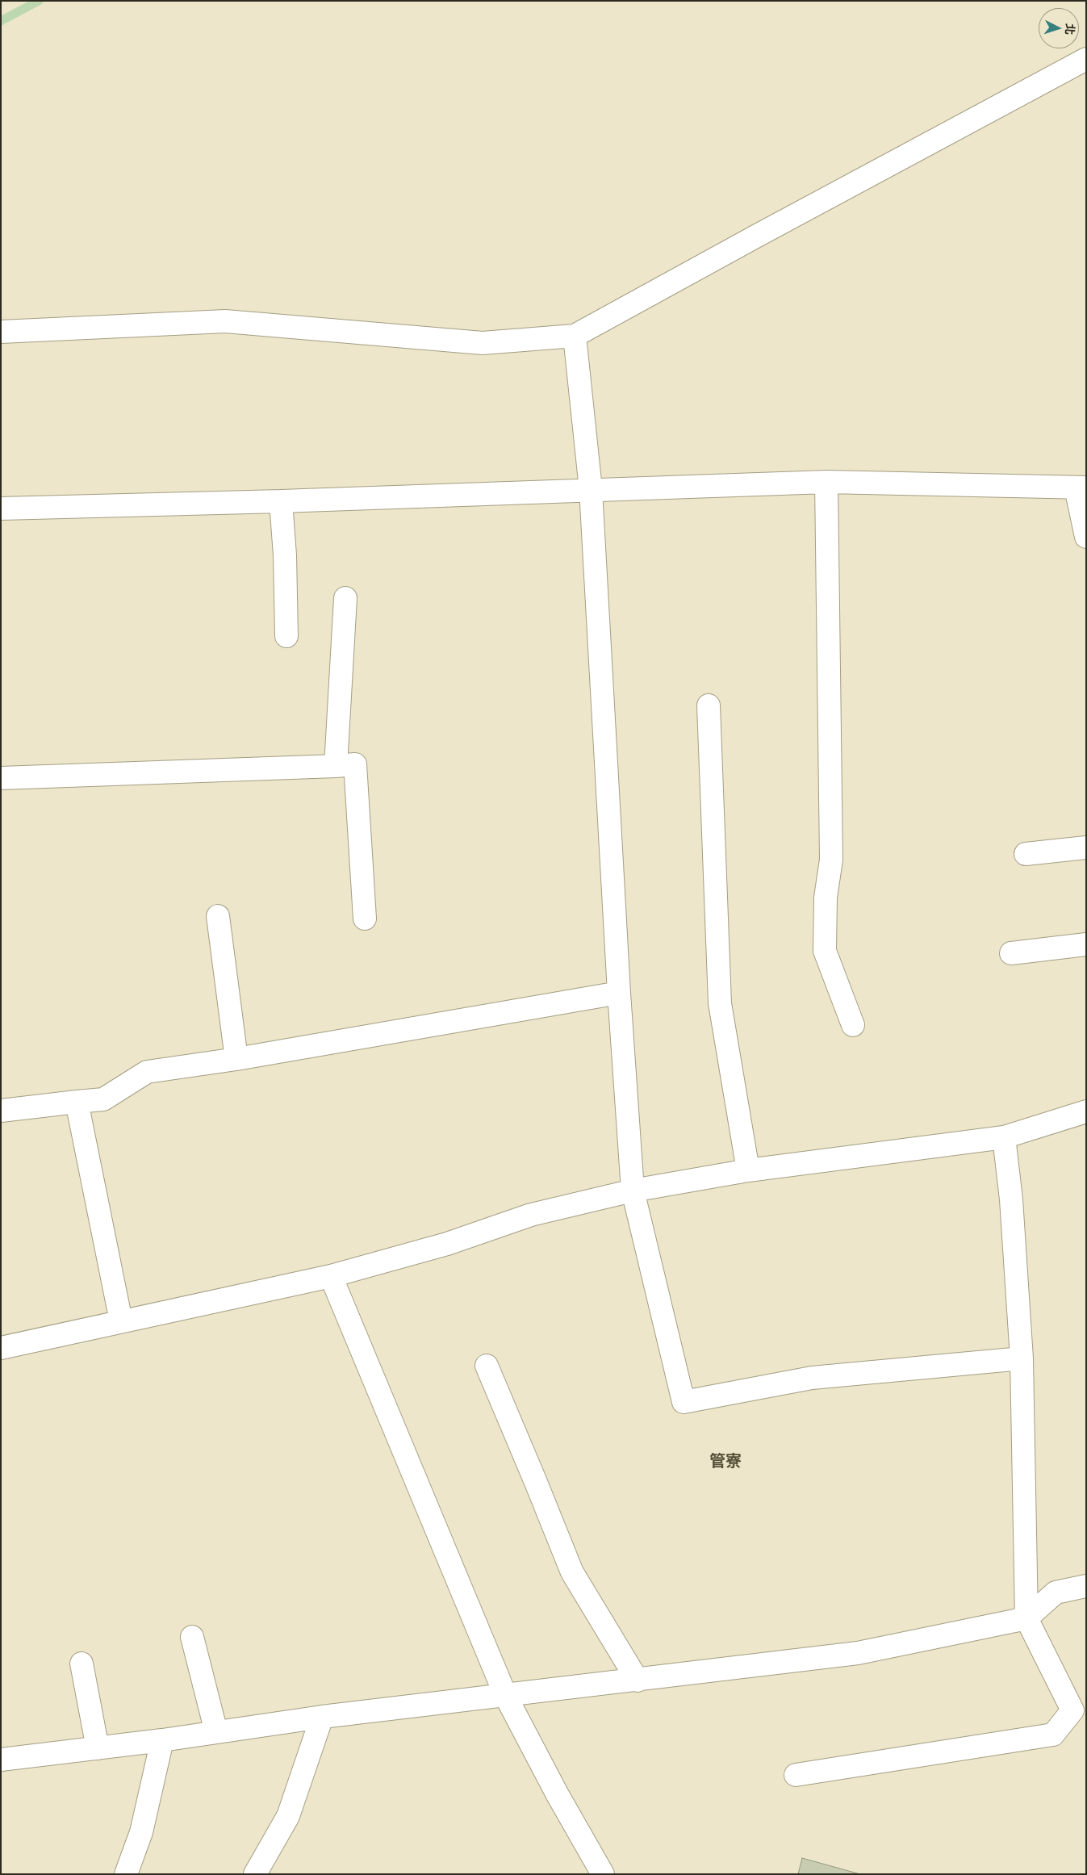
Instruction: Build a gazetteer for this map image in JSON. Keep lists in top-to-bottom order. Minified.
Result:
{"districts":["管寮"],"north":"right"}
